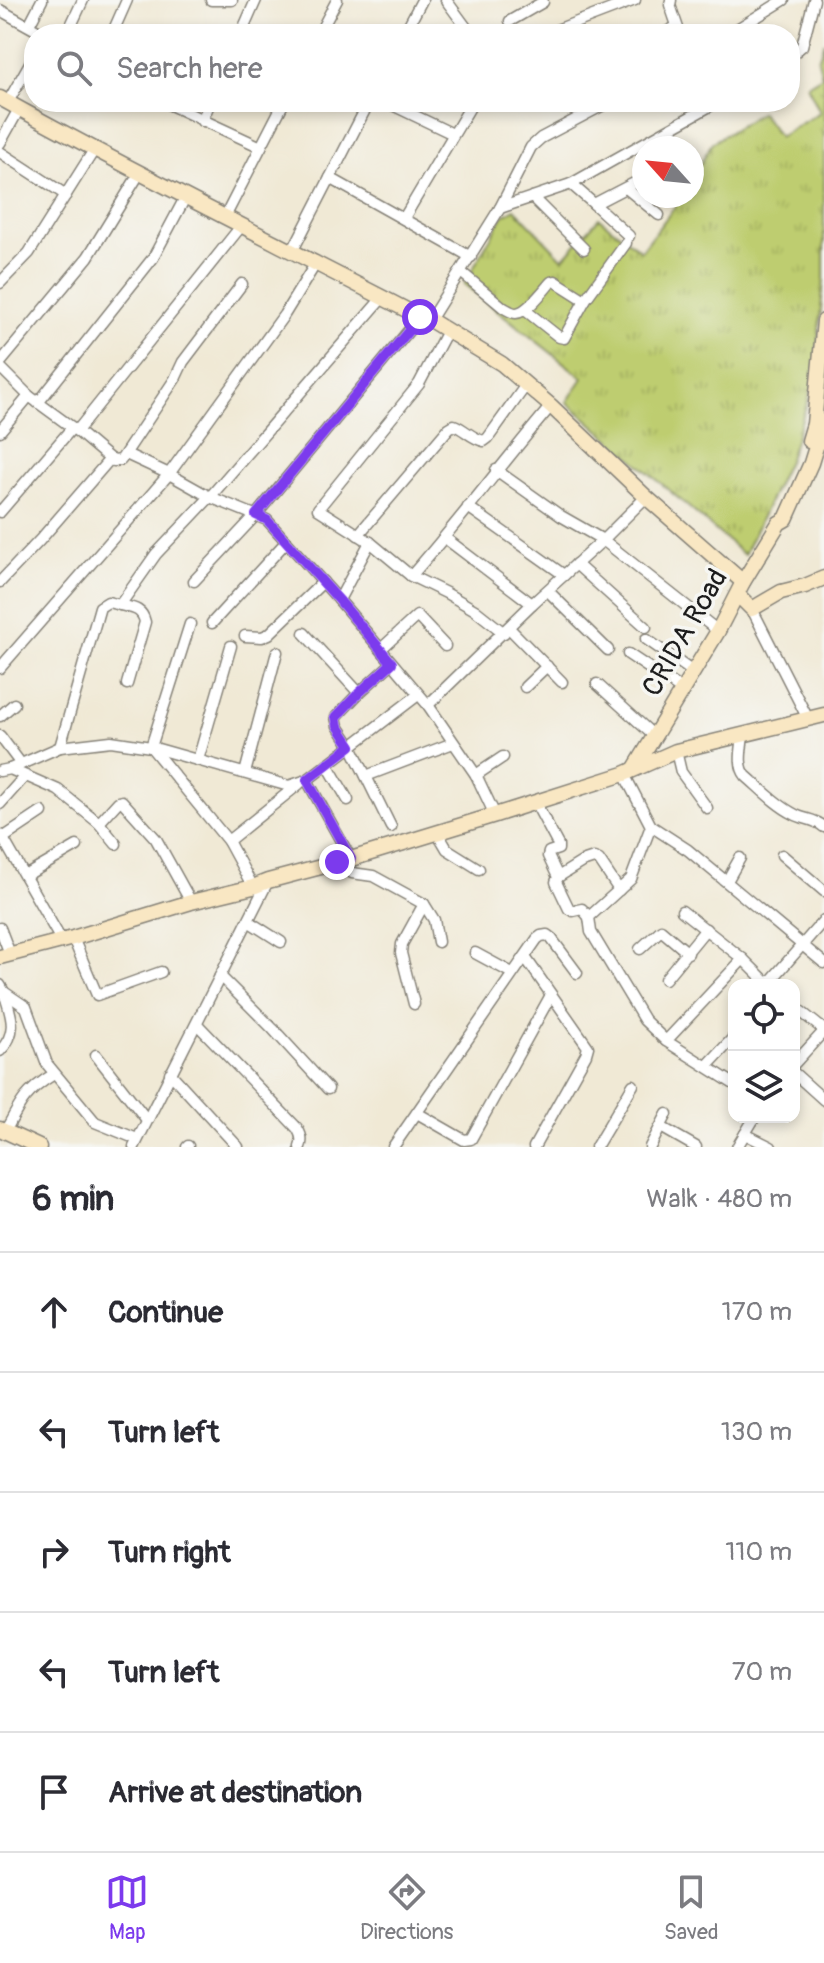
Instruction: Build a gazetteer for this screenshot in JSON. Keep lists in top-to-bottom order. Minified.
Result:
{"streets":{"street":["CRIDA Road"]},"north":"top left","page":{"search":"Search here","heading":["6 min","Walk · 480 m"],"list":[["Continue","170 m"],["Turn left","130 m"],["Turn right","110 m"],["Turn left","70 m"],"Arrive at destination"],"nav":["Map","Directions","Saved"]}}
